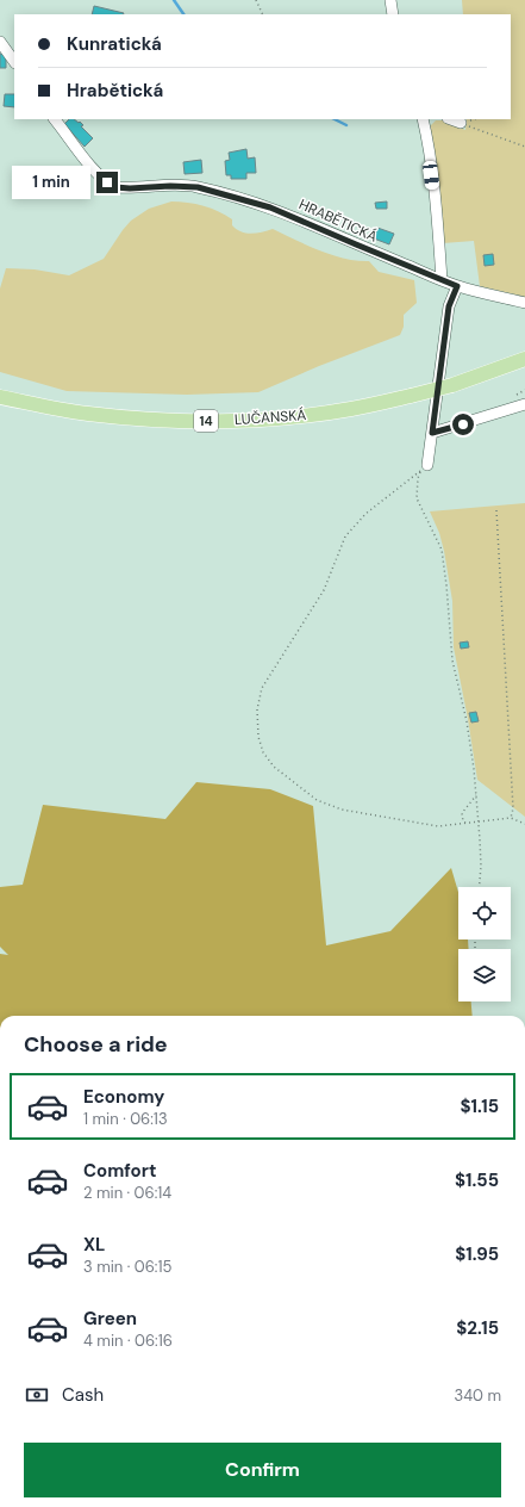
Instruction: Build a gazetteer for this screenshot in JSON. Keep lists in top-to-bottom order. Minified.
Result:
{"streets":{"main road":["LUČANSKÁ","14"],"street":["HRABĚTICKÁ"]},"page":{"banner":["Kunratická","Hrabětická"],"bubble":"1 min","heading":"Choose a ride","list":[{"name":"Economy","note":"1 min · 06:13","value":"$1.15"},{"name":"Comfort","note":"2 min · 06:14","value":"$1.55"},{"name":"XL","note":"3 min · 06:15","value":"$1.95"},{"name":"Green","note":"4 min · 06:16","value":"$2.15"}],"pay":["Cash","340 m"],"buttons":"Confirm"}}
